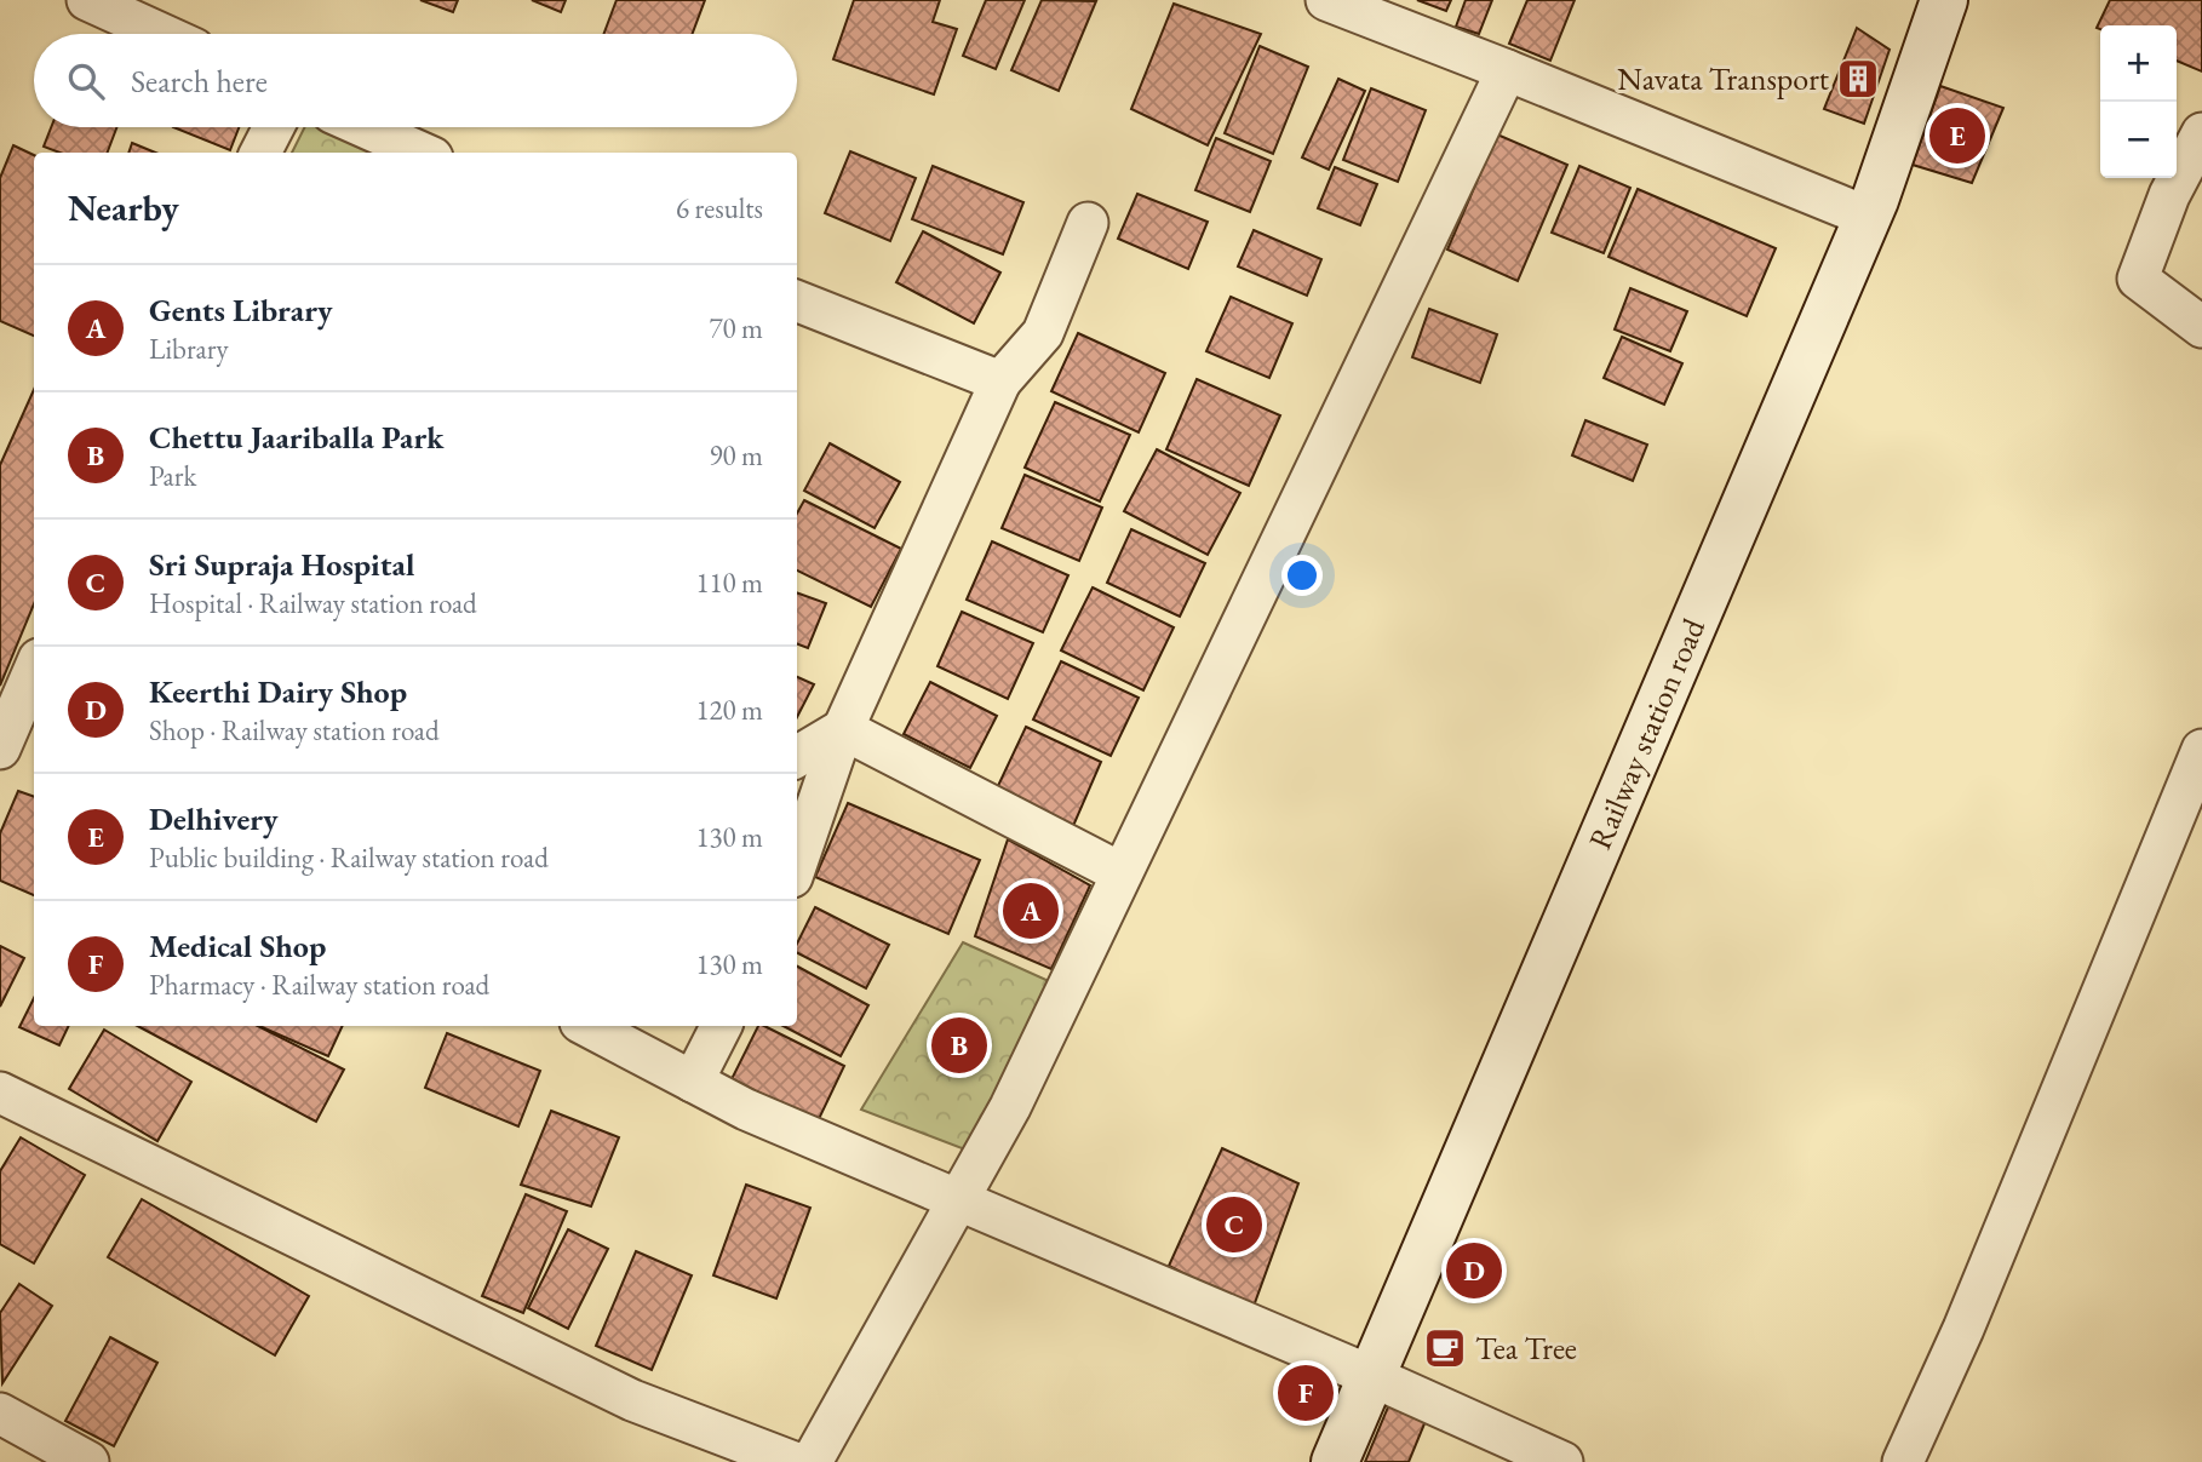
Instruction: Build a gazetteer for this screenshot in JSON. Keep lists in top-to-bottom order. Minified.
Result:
{"streets":{"street":["Railway station road"]},"places":{"building":["Navata Transport"],"cafe":["Tea Tree"]},"page":{"map_buttons":["+","−"],"search":"Search here","pins":["E","A","B","C","D","F"],"heading":["Nearby","6 results"],"list":[{"mark":"A","name":"Gents Library","note":"Library","value":"70 m"},{"mark":"B","name":"Chettu Jaariballa Park","note":"Park","value":"90 m"},{"mark":"C","name":"Sri Supraja Hospital","note":"Hospital · Railway station road","value":"110 m"},{"mark":"D","name":"Keerthi Dairy Shop","note":"Shop · Railway station road","value":"120 m"},{"mark":"E","name":"Delhivery","note":"Public building · Railway station road","value":"130 m"},{"mark":"F","name":"Medical Shop","note":"Pharmacy · Railway station road","value":"130 m"}]}}
